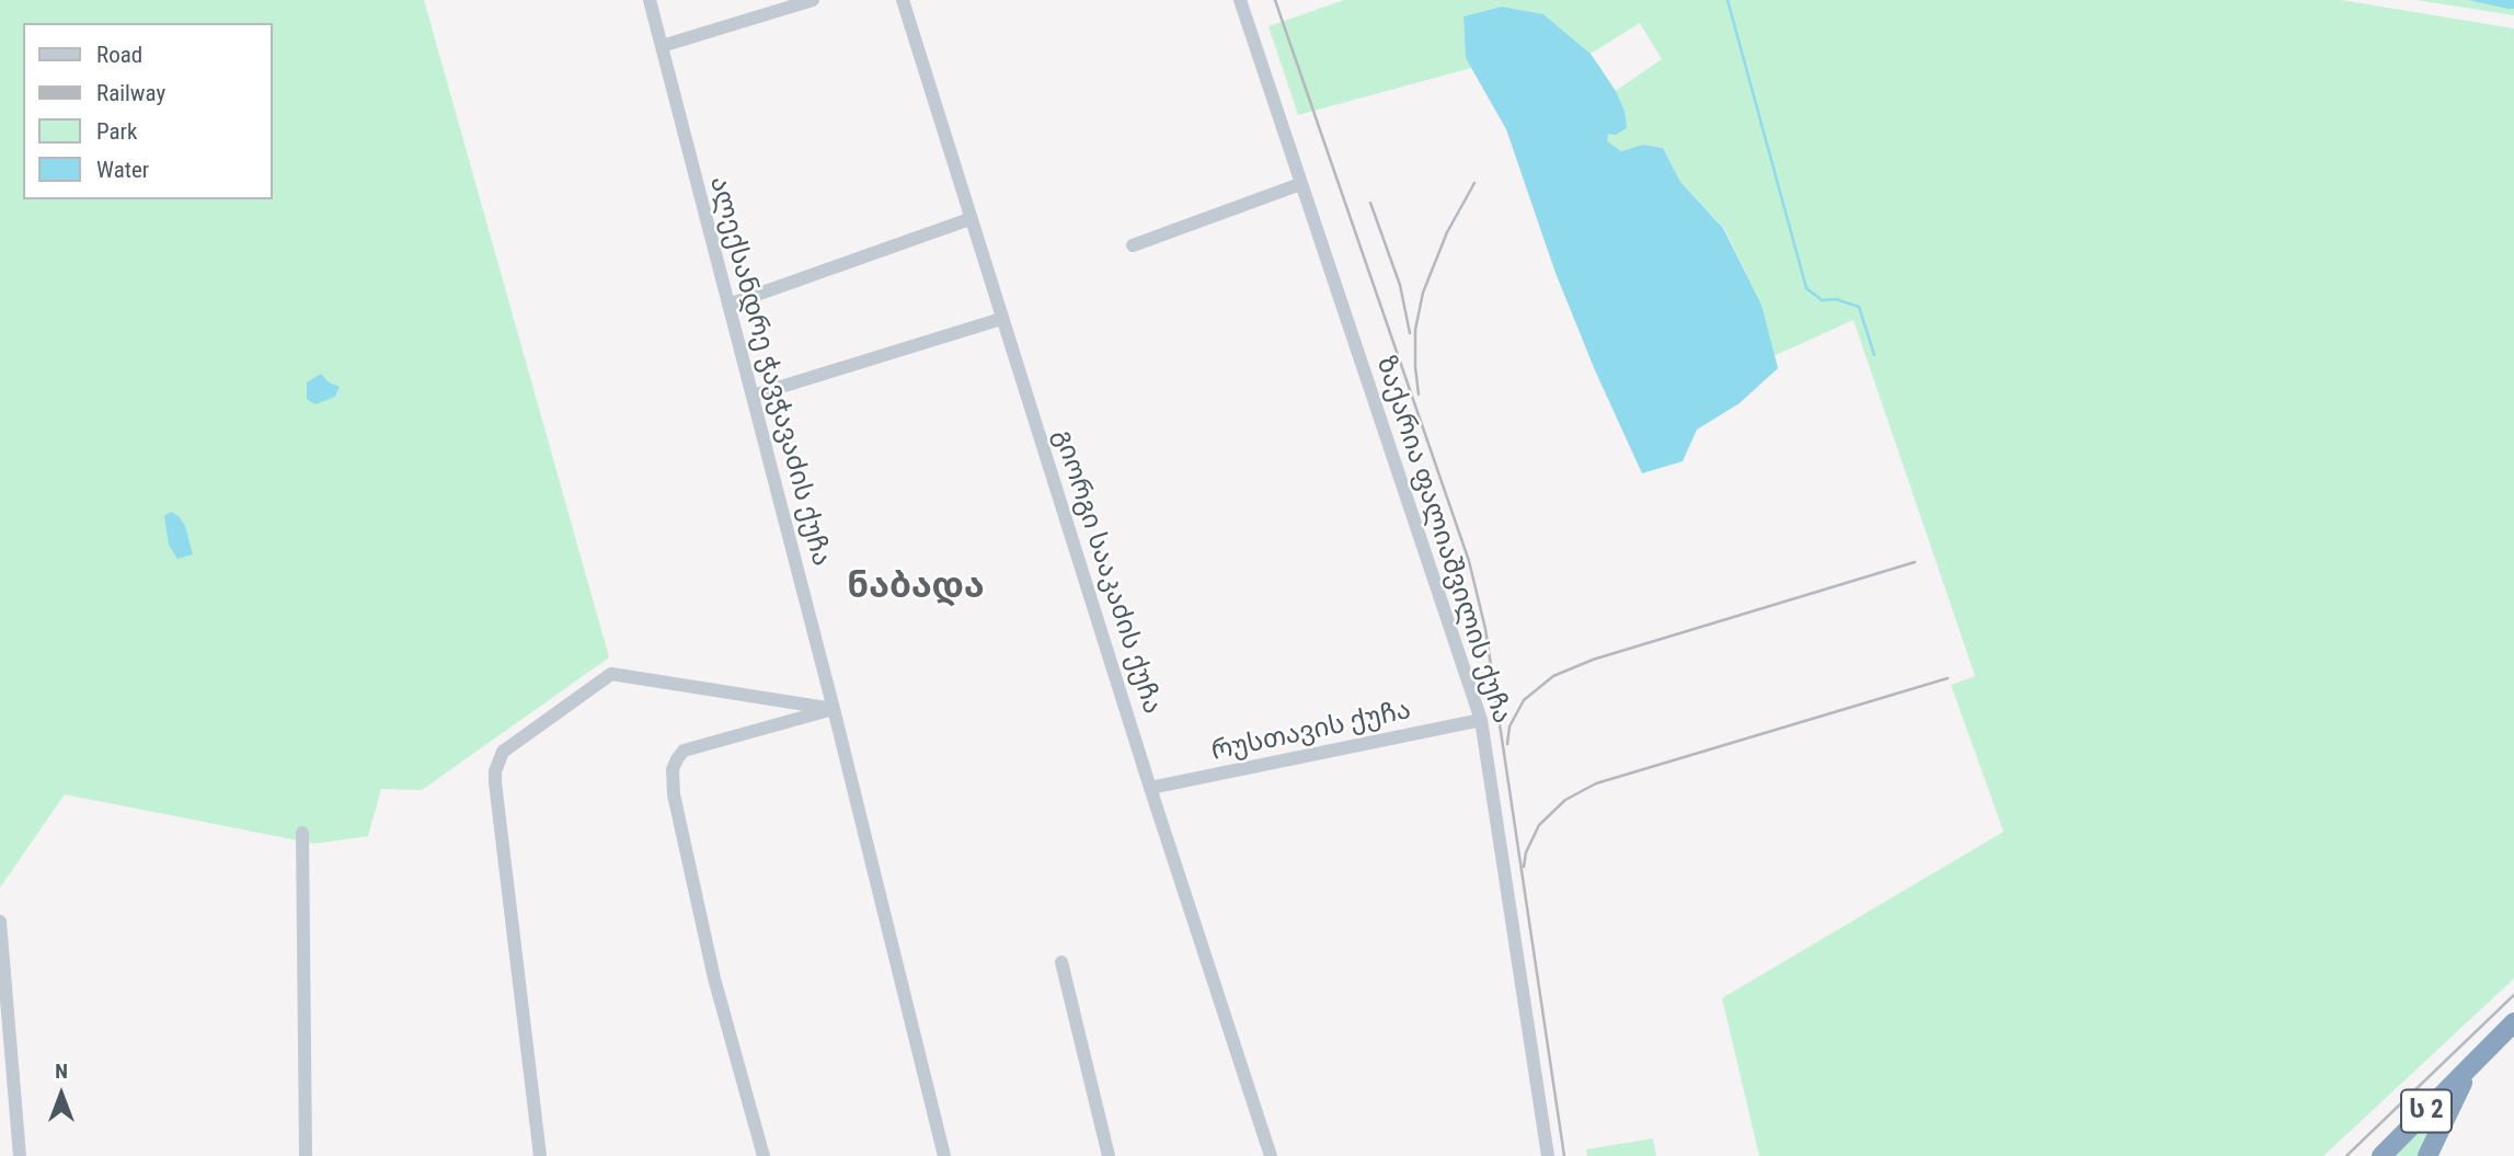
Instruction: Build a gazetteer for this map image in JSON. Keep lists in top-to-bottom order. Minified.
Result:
{"streets":{"highway":["ს 2"],"street":["ალექსანდრე ჭავჭავაძის ქუჩა","ზაქარია ფალიაშვილის ქუჩა","გიორგი სააკაძის ქუჩა","რუსთავის ქუჩა"]},"crossings":[["ზაქარია ფალიაშვილის ქუჩა","რუსთავის ქუჩა"],["გიორგი სააკაძის ქუჩა","რუსთავის ქუჩა"]],"districts":["ნაბადა"],"legend":["Road","Railway","Park","Water"],"north":"top"}
